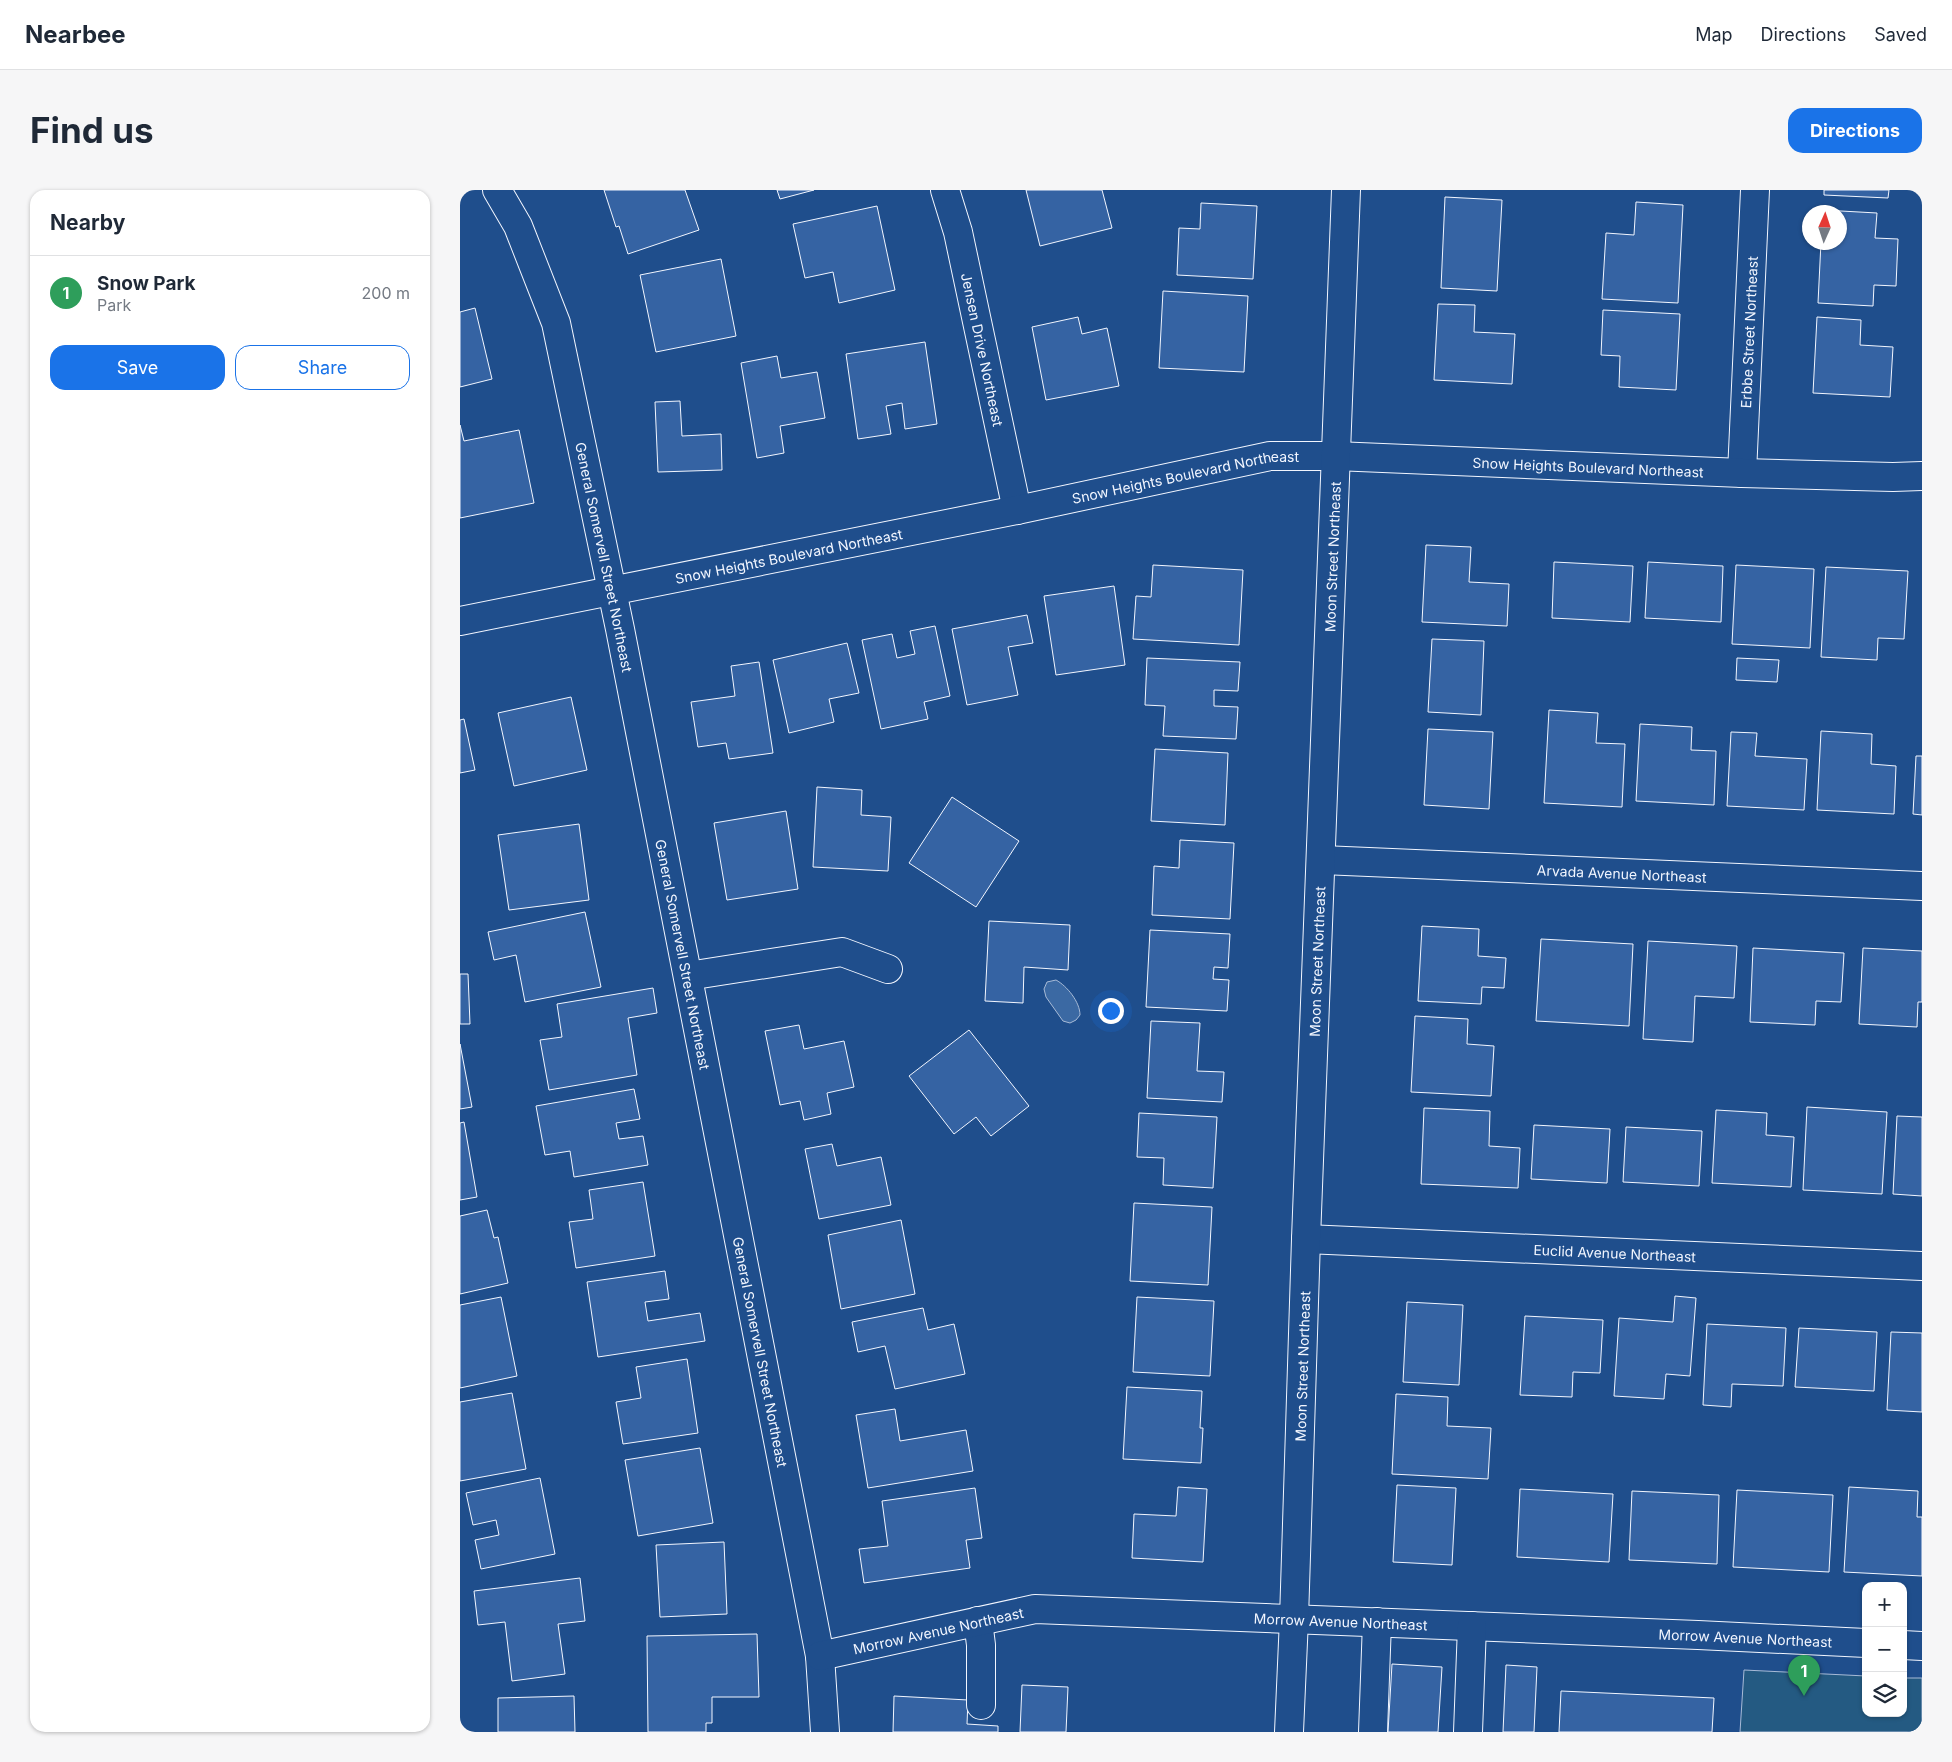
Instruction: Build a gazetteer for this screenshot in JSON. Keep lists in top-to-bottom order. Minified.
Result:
{"streets":{"street":["Erbbe Street Northeast","Jensen Drive Northeast","Snow Heights Boulevard Northeast","Moon Street Northeast","General Somervell Street Northeast","Arvada Avenue Northeast","Euclid Avenue Northeast","Morrow Avenue Northeast"]},"crossings":[["Erbbe Street Northeast","Snow Heights Boulevard Northeast"],["Jensen Drive Northeast","Snow Heights Boulevard Northeast"],["Snow Heights Boulevard Northeast","Moon Street Northeast"],["Snow Heights Boulevard Northeast","General Somervell Street Northeast"],["Moon Street Northeast","Arvada Avenue Northeast"],["Moon Street Northeast","Euclid Avenue Northeast"],["Moon Street Northeast","Morrow Avenue Northeast"],["General Somervell Street Northeast","Morrow Avenue Northeast"]],"north":"top","page":{"header":"Nearbee","nav":["Map","Directions","Saved"],"buttons":["Directions",["Save","Share"]],"title":"Find us","heading":"Nearby","list":[{"mark":"1","name":"Snow Park","note":"Park","value":"200 m"}],"map_buttons":["+","−"],"pins":"1"}}
